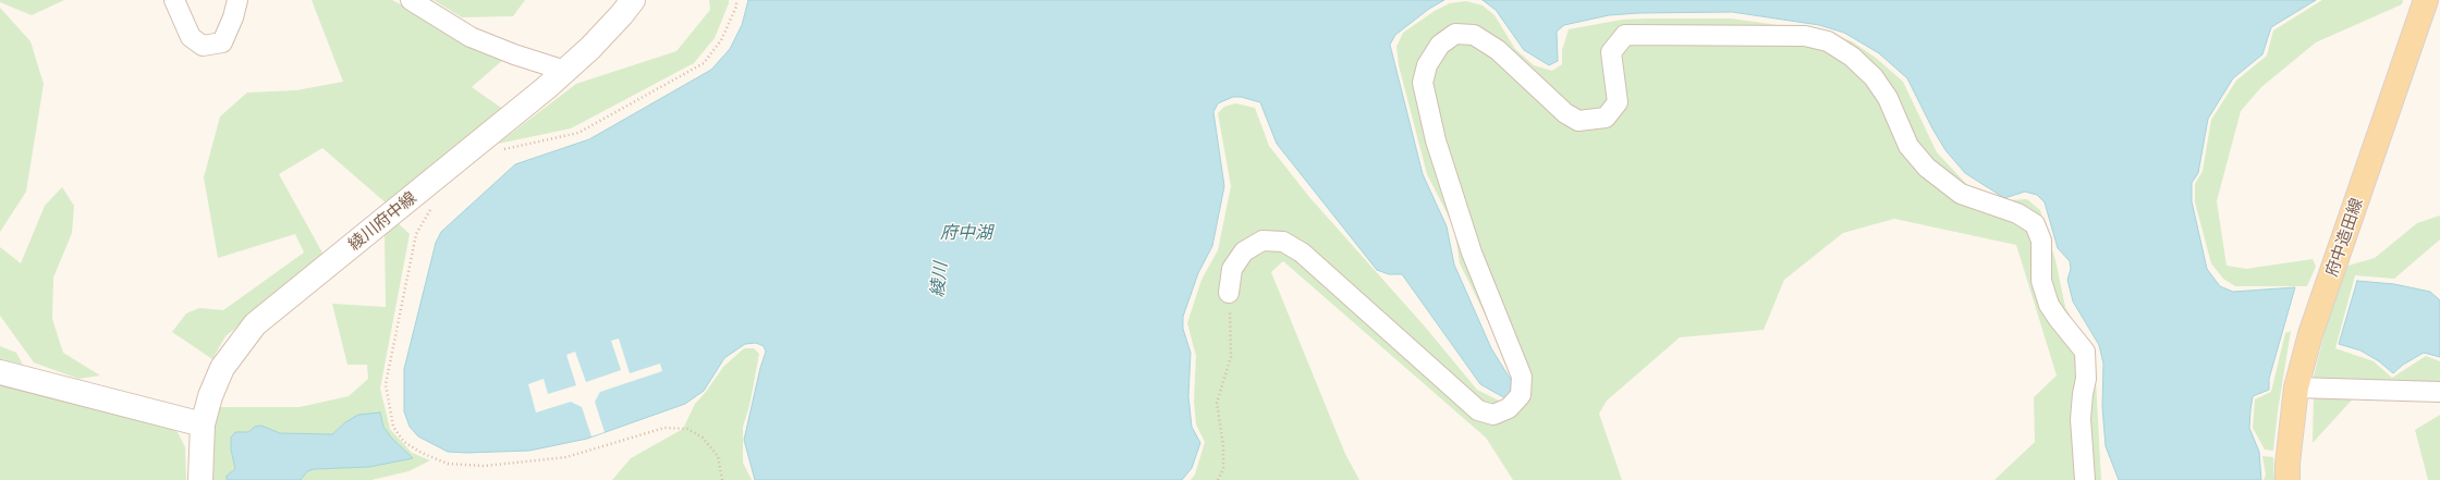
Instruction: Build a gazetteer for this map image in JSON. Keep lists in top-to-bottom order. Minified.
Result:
{"streets":{"main road":["綾川府中線","府中造田線"]},"water":["府中湖","綾川"]}
